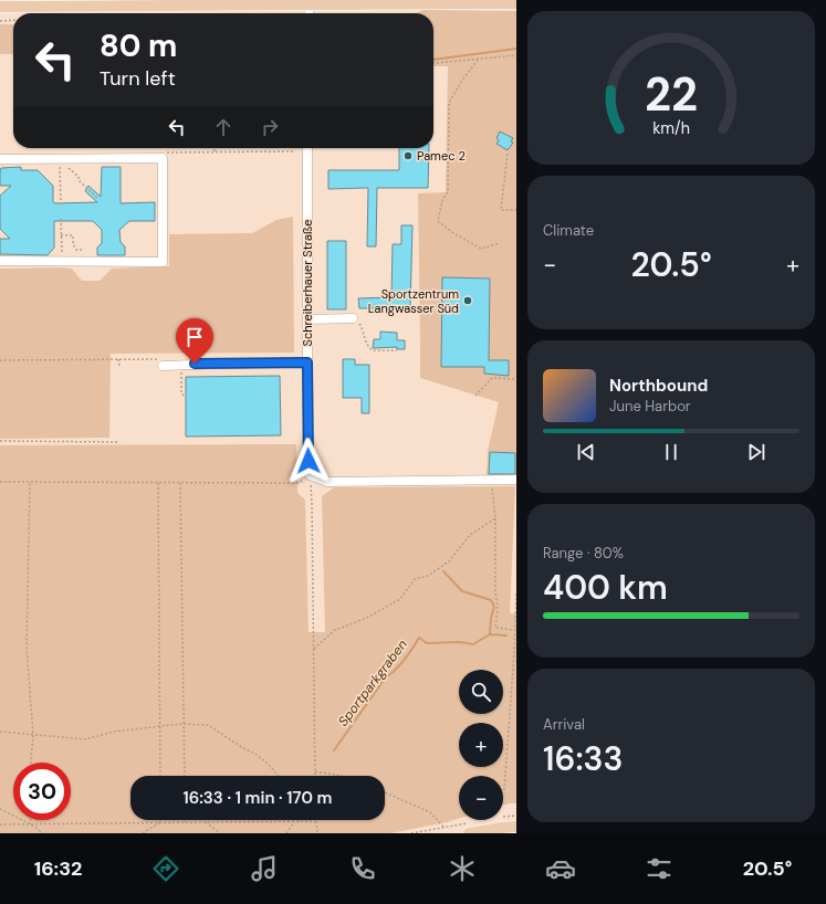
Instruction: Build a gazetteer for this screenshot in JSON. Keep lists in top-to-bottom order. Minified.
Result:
{"streets":{"street":["Schreiberhauer Straße"]},"water":["Sportparkgraben"],"places":["Pamec 2","Sportzentrum Langwasser Süd"],"page":{"turn":["80 m","Turn left"],"tile":["Climate",["Range · 80%","400 km"],["Arrival","16:33"]],"heat":["−","20.5°","+"],"song":["Northbound","June Harbor"],"map_buttons":["+","−"],"limit":"30","trip":"16:33 · 1 min · 170 m","tabs":["16:32","20.5°"],"gauge":["22","km/h"]}}
